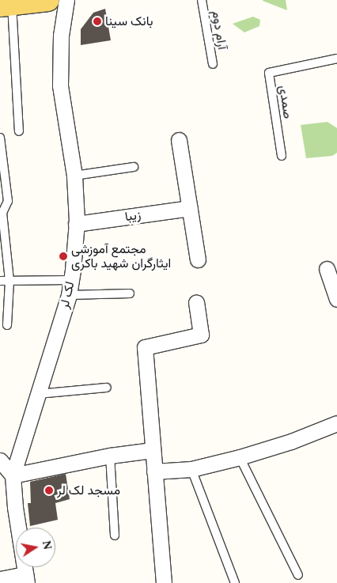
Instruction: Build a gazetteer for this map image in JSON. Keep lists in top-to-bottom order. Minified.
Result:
{"streets":{"street":["زیبا","لک لر"],"lane":["آرام دوم","صمدی"]},"crossings":[["زیبا","لک لر"]],"places":["بانک سینا","مجتمع آموزشی ایثارگران شهید باکری","مسجد لک لر"],"north":"right"}
